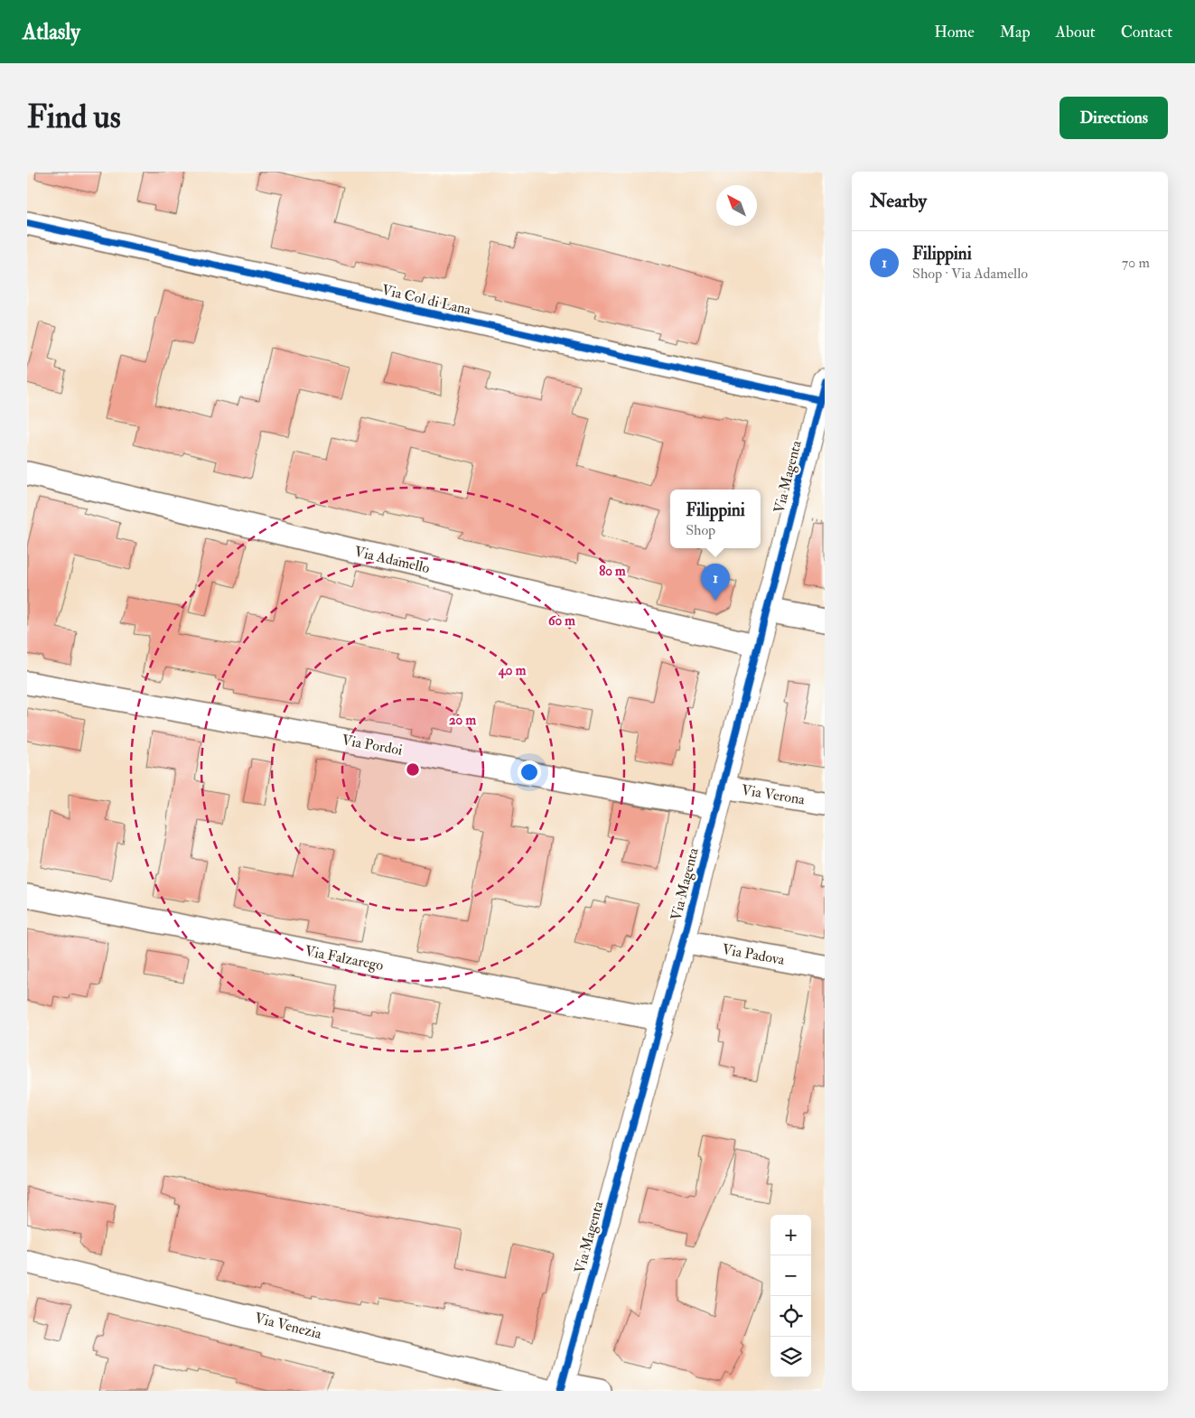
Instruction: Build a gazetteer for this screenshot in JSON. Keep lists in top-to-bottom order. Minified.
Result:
{"streets":{"street":["Via Col di Lana","Via Magenta","Via Adamello","Via Pordoi","Via Verona","Via Padova","Via Falzarego","Via Venezia"]},"crossings":[["Via Col di Lana","Via Magenta"],["Via Magenta","Via Adamello"],["Via Magenta","Via Pordoi"],["Via Magenta","Via Verona"],["Via Magenta","Via Padova"],["Via Magenta","Via Falzarego"],["Via Magenta","Via Venezia"],["Via Pordoi","Via Verona"]],"north":"top left","page":{"header":"Atlasly","nav":["Home","Map","About","Contact"],"buttons":"Directions","title":"Find us","heading":"Nearby","list":[{"mark":"1","name":"Filippini","note":"Shop · Via Adamello","value":"70 m"}],"popup":["Filippini","Shop"],"pins":"1","map_buttons":["+","−"]},"rings":["80 m","60 m","40 m","20 m"]}
